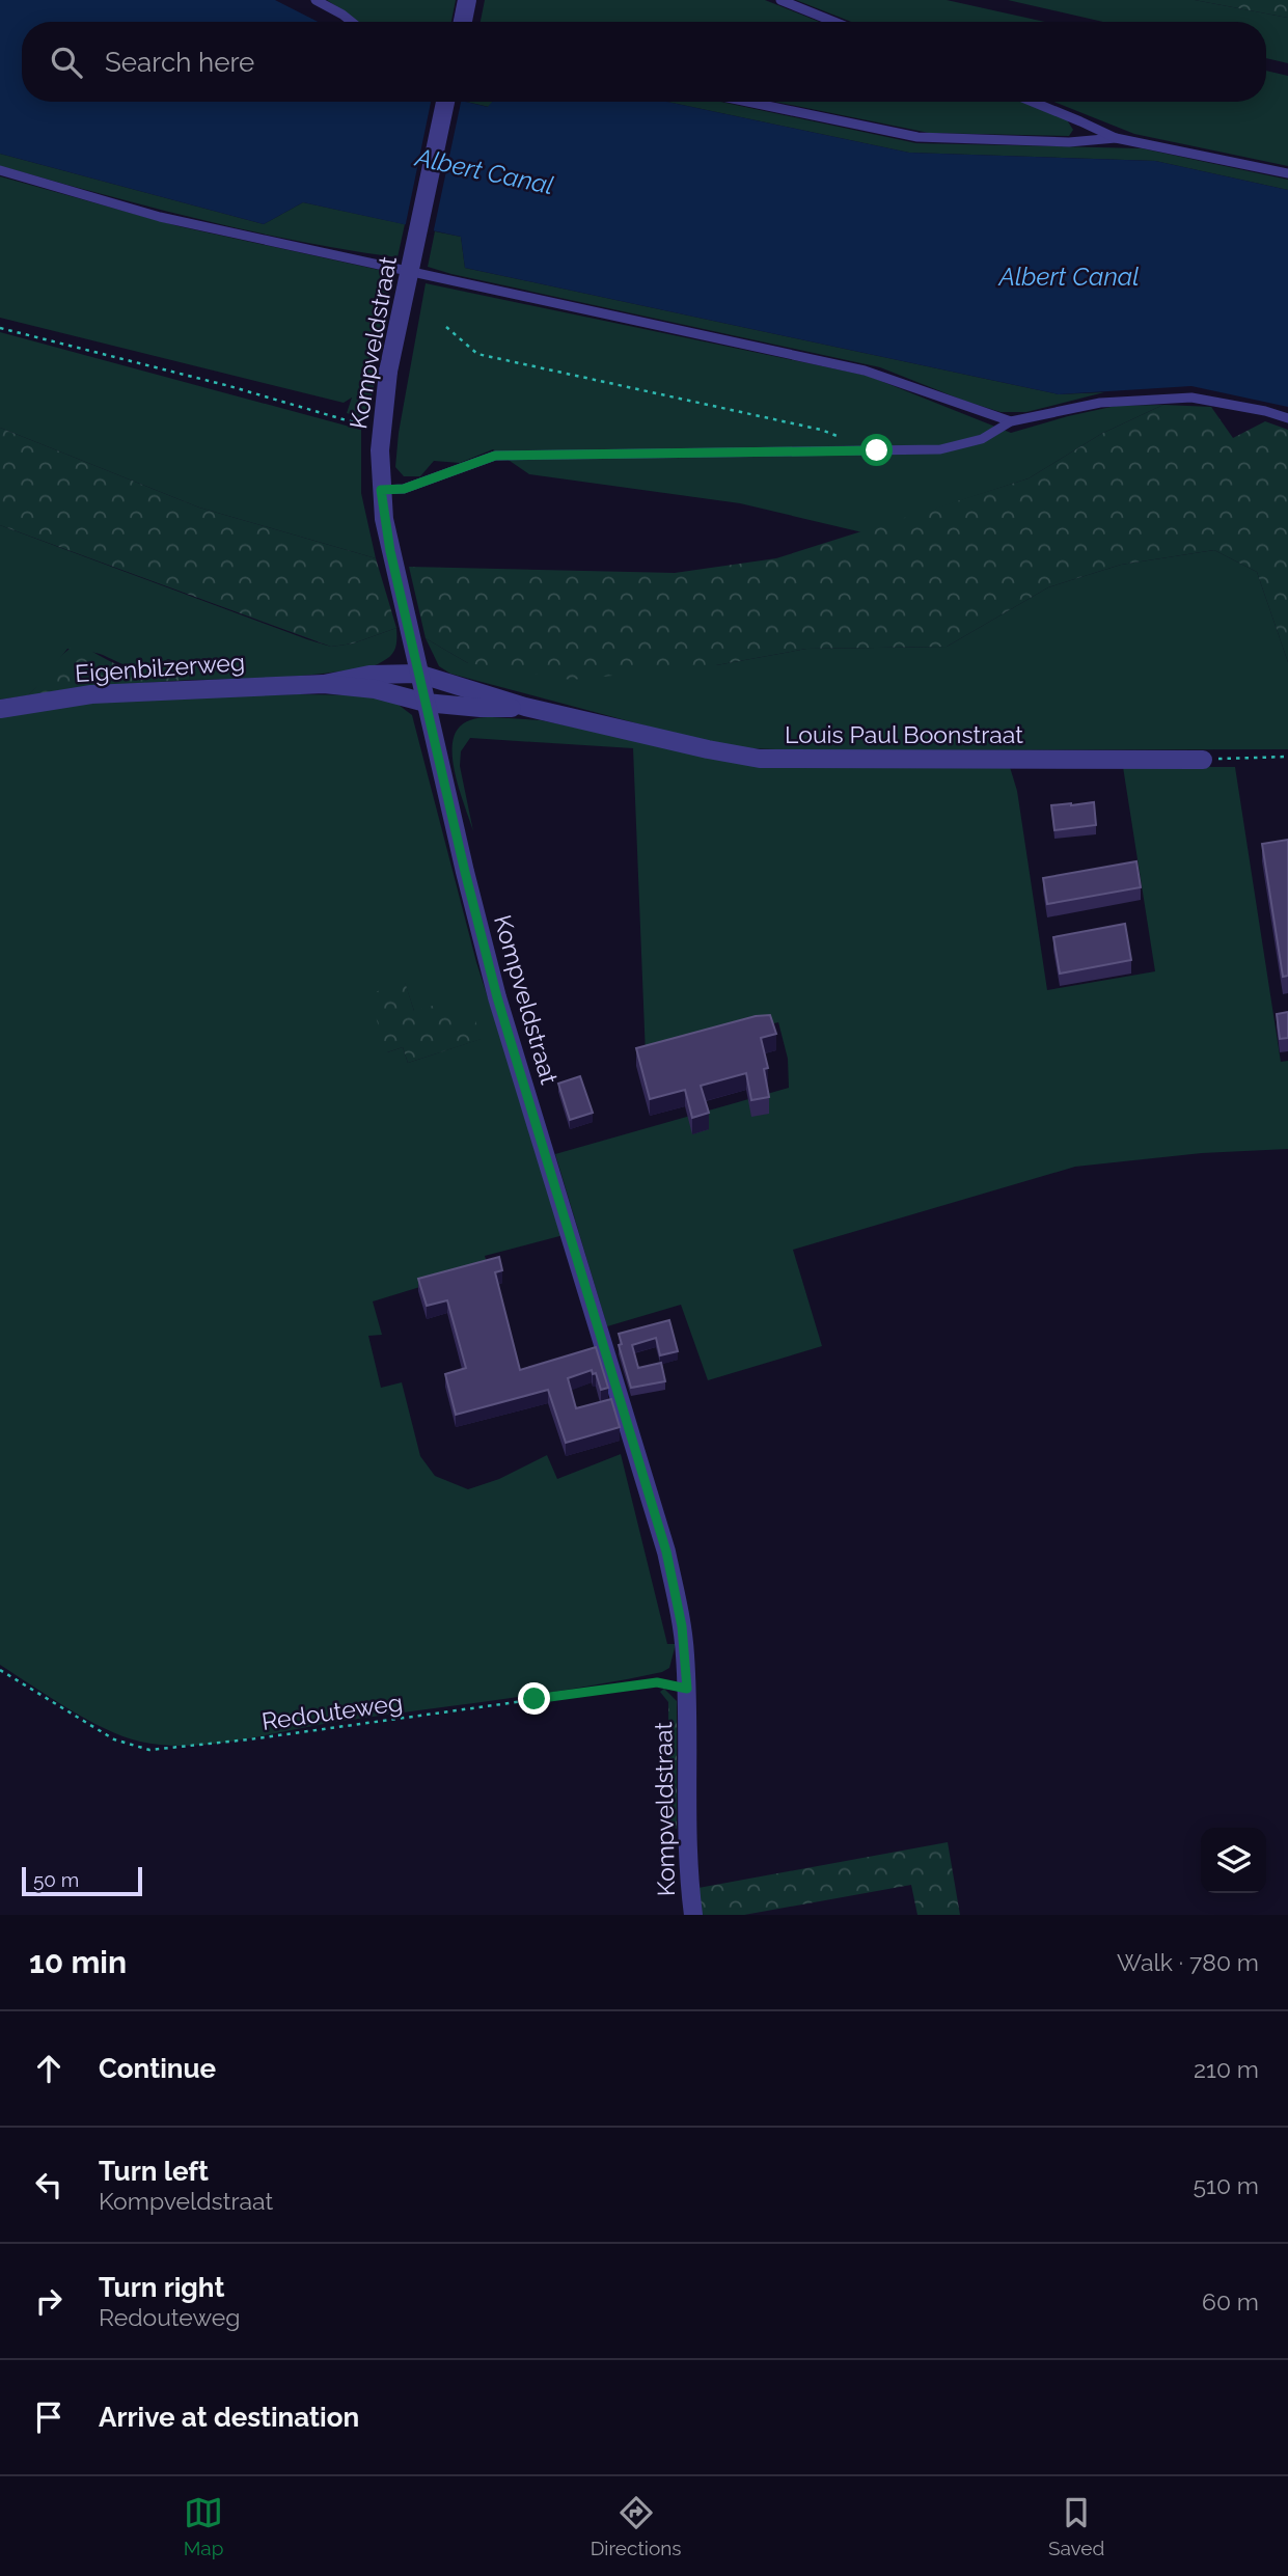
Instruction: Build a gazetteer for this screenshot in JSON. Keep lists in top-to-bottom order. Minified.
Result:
{"streets":{"street":["Kompveldstraat","Eigenbilzerweg","Louis Paul Boonstraat"],"path":["Redouteweg"]},"crossings":[["Kompveldstraat","Eigenbilzerweg"],["Kompveldstraat","Louis Paul Boonstraat"],["Kompveldstraat","Redouteweg"],["Eigenbilzerweg","Louis Paul Boonstraat"]],"water":["Albert Canal"],"scale_bar":"50 m","page":{"search":"Search here","scale":"50 m","heading":["10 min","Walk · 780 m"],"list":[["Continue","210 m"],["Turn left","Kompveldstraat","510 m"],["Turn right","Redouteweg","60 m"],"Arrive at destination"],"nav":["Map","Directions","Saved"]}}
